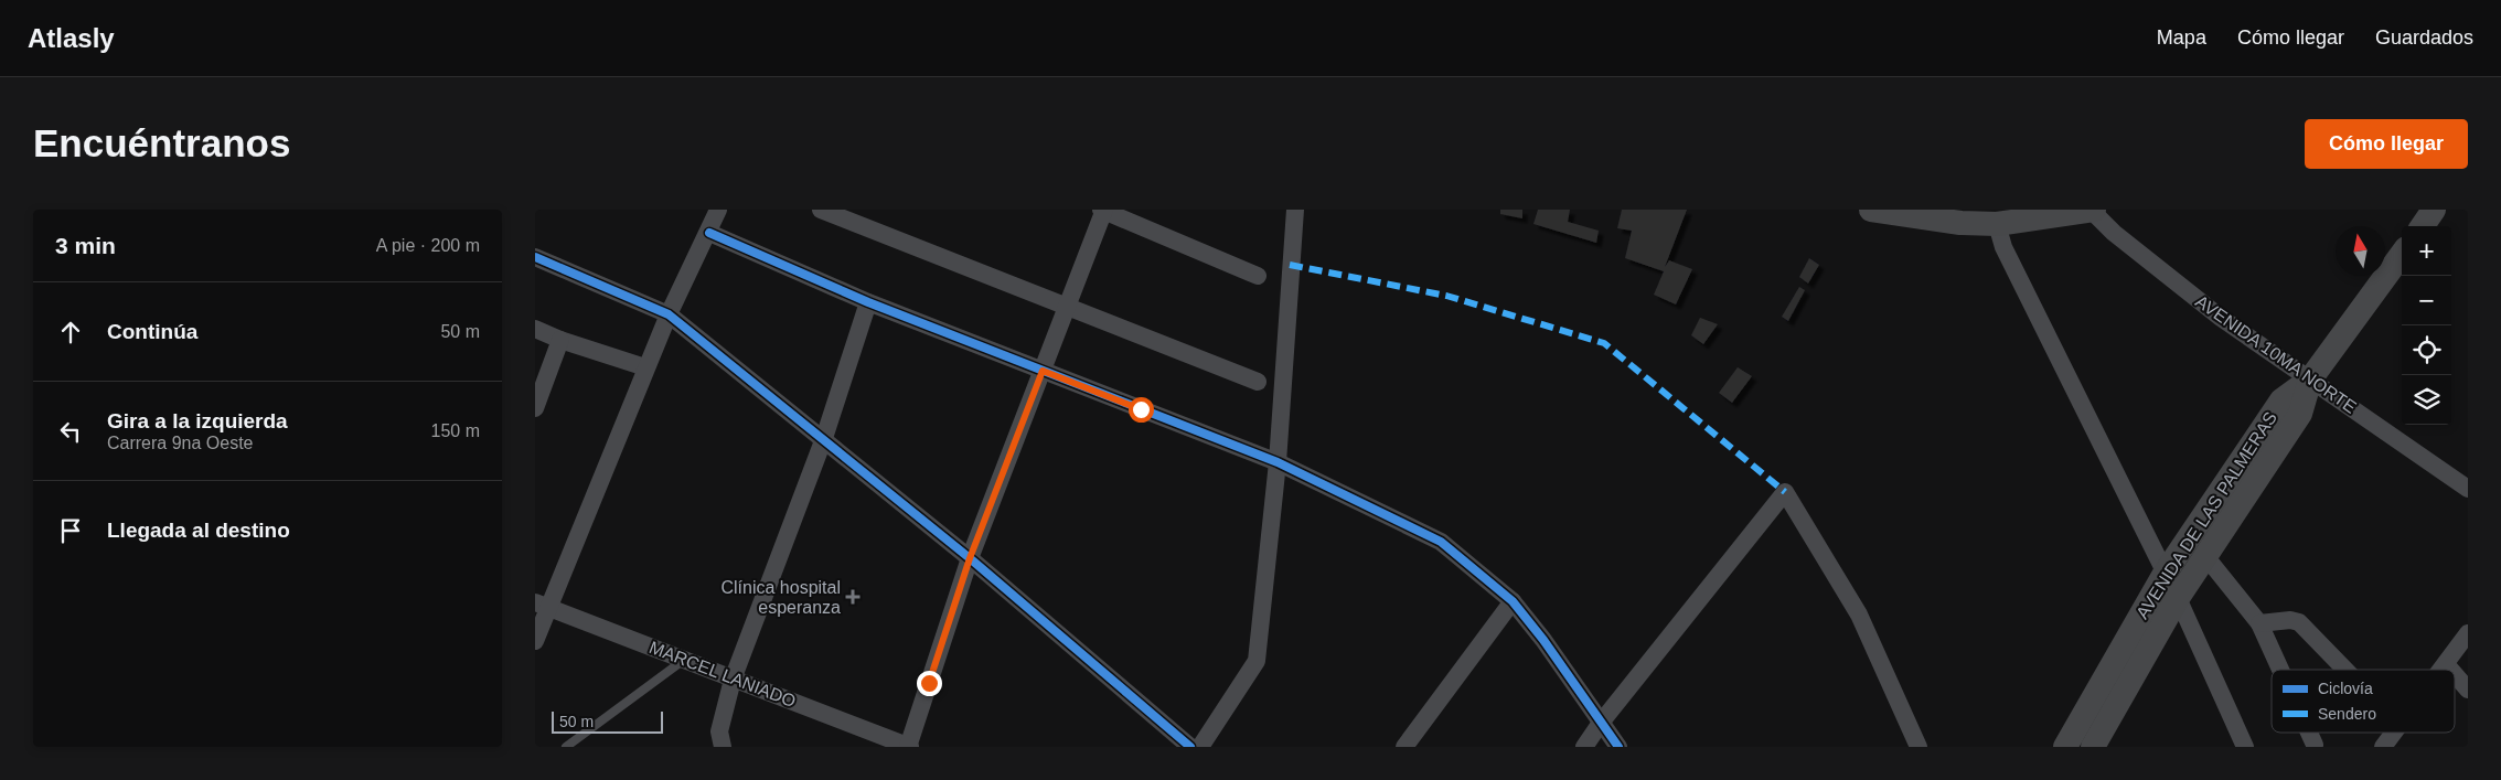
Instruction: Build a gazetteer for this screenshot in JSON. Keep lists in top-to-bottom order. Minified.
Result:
{"streets":{"main road":["AVENIDA DE LAS PALMERAS"],"street":["AVENIDA 10MA NORTE","MARCEL LANIADO"]},"crossings":[["AVENIDA 10MA NORTE","AVENIDA DE LAS PALMERAS"]],"places":{"health":["Clínica hospital esperanza"]},"legend":["Ciclovía","Sendero"],"scale_bar":"50 m","north":"top","page":{"header":"Atlasly","nav":["Mapa","Cómo llegar","Guardados"],"buttons":"Cómo llegar","title":"Encuéntranos","heading":["3 min","A pie · 200 m"],"map_buttons":["+","−"],"list":[["Continúa","50 m"],["Gira a la izquierda","Carrera 9na Oeste","150 m"],"Llegada al destino"],"scale":"50 m"}}
